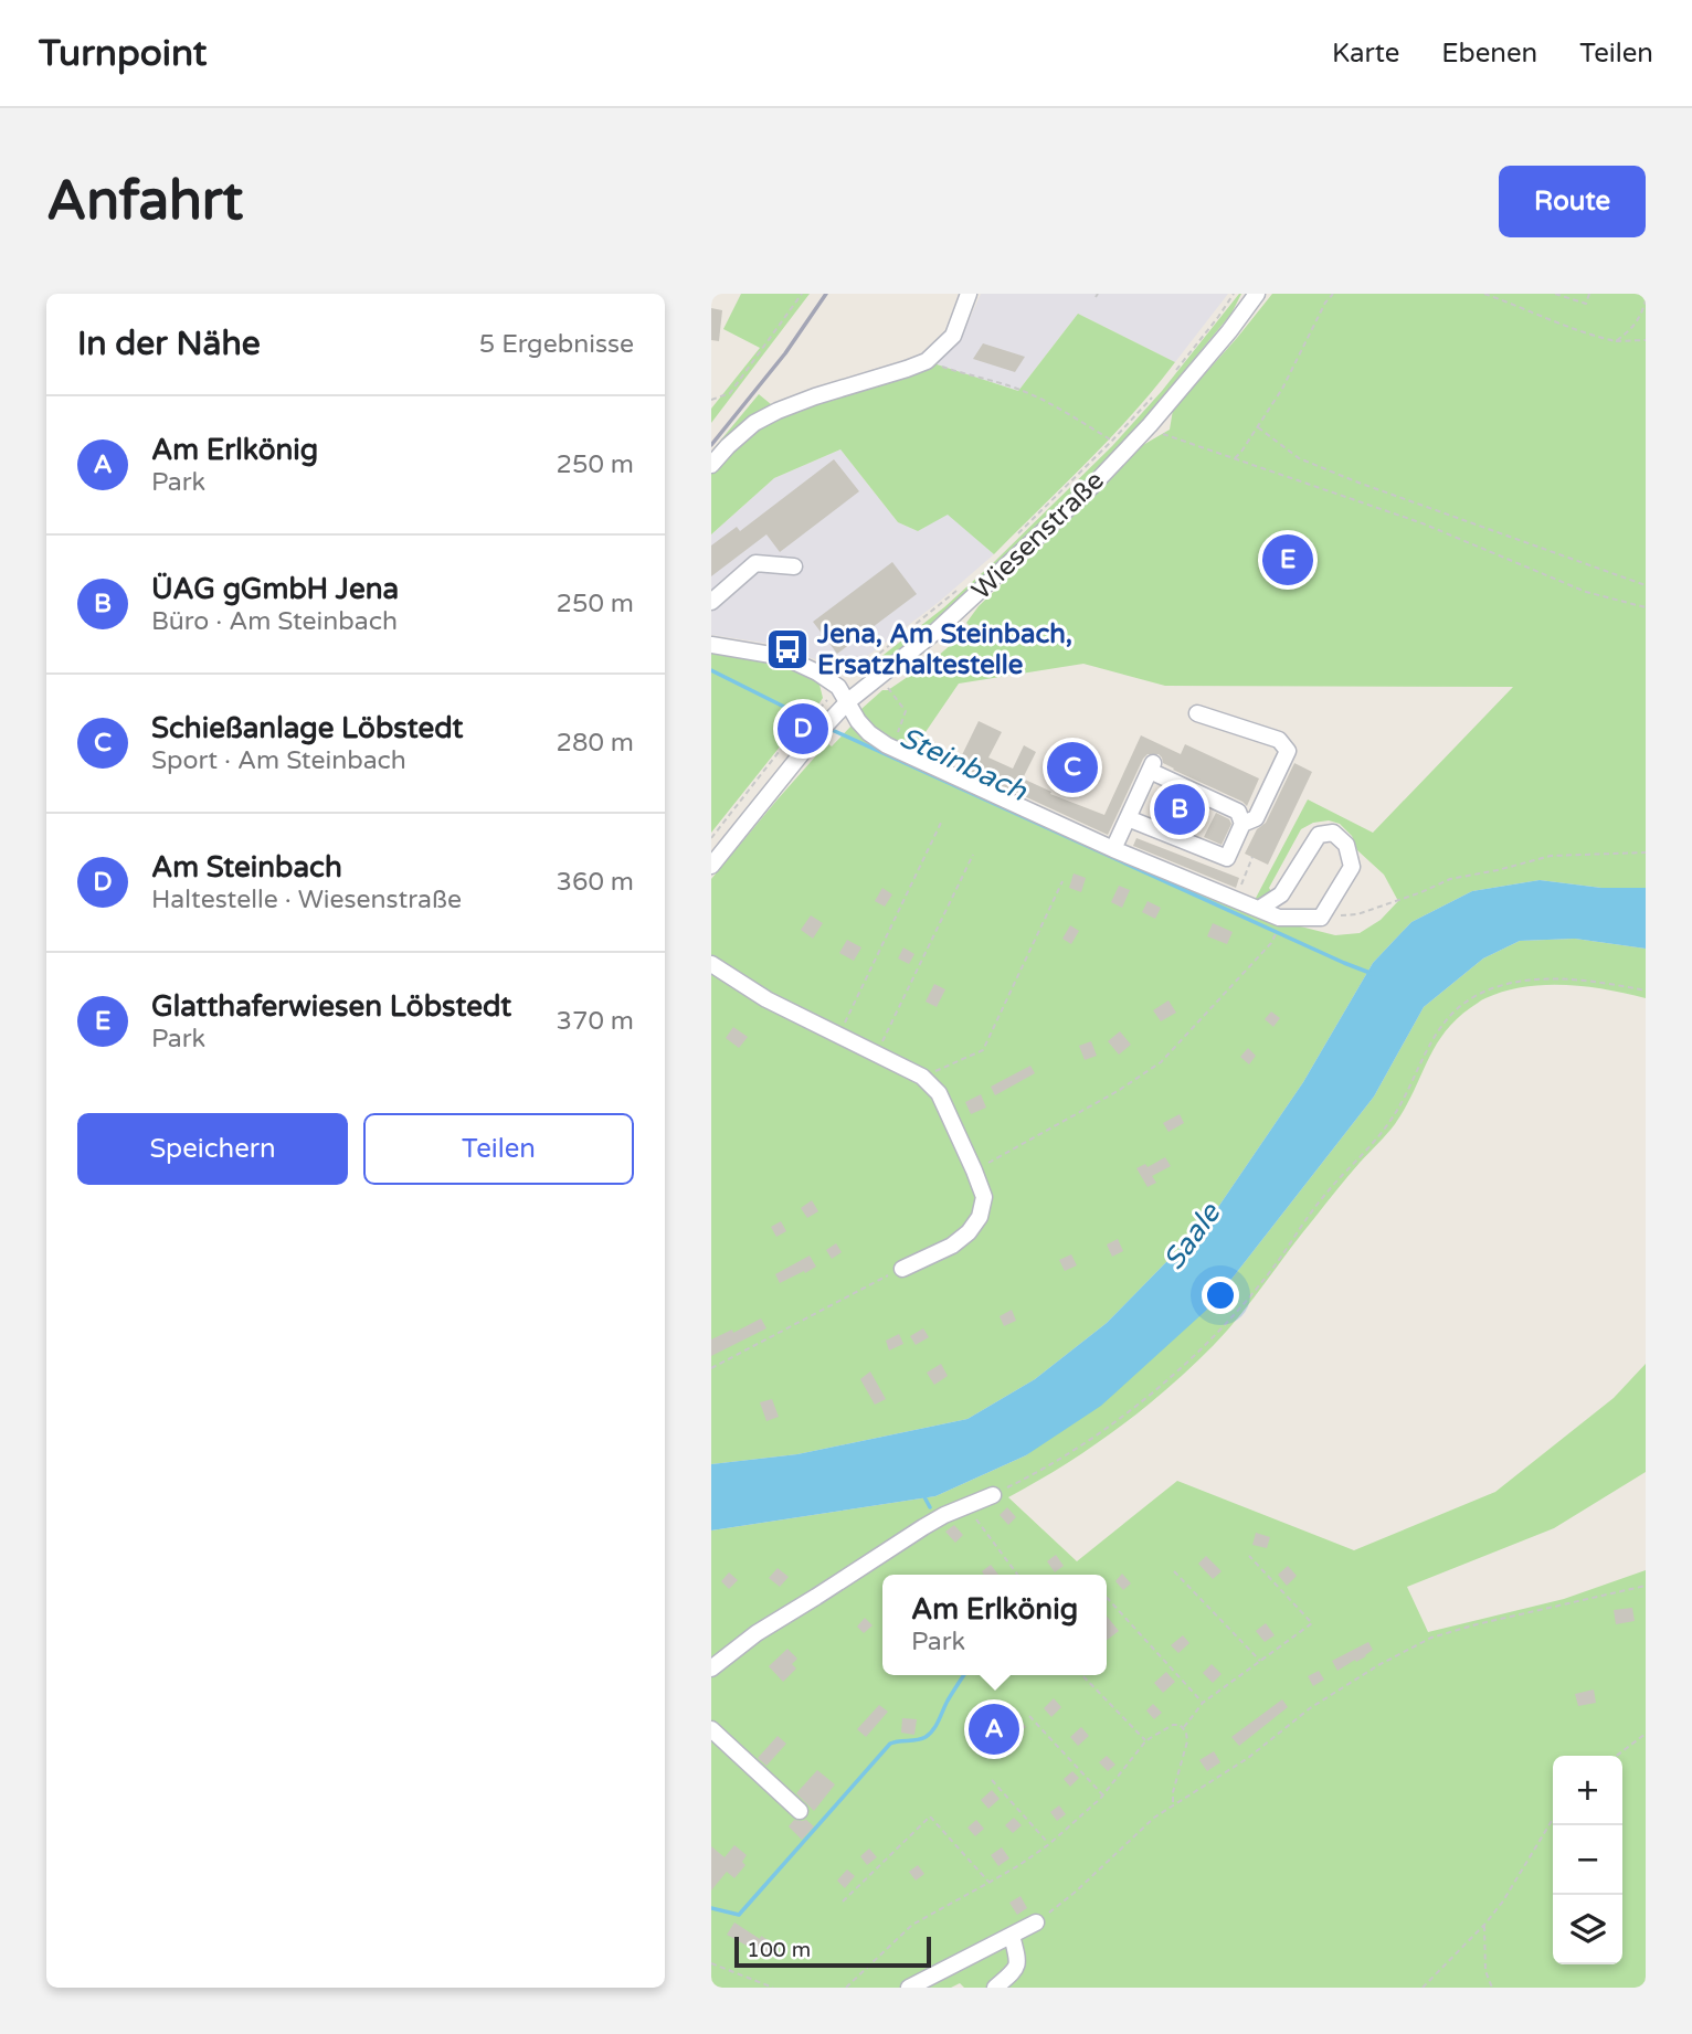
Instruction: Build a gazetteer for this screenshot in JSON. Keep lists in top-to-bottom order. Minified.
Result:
{"streets":{"street":["Wiesenstraße"]},"water":["Steinbach","Saale"],"places":{"bus stop":["Jena, Am Steinbach, Ersatzhaltestelle"]},"scale_bar":"100 m","page":{"header":"Turnpoint","nav":["Karte","Ebenen","Teilen"],"buttons":["Route",["Speichern","Teilen"]],"title":"Anfahrt","heading":["In der Nähe","5 Ergebnisse"],"list":[{"mark":"A","name":"Am Erlkönig","note":"Park","value":"250 m"},{"mark":"B","name":"ÜAG gGmbH Jena","note":"Büro · Am Steinbach","value":"250 m"},{"mark":"C","name":"Schießanlage Löbstedt","note":"Sport · Am Steinbach","value":"280 m"},{"mark":"D","name":"Am Steinbach","note":"Haltestelle · Wiesenstraße","value":"360 m"},{"mark":"E","name":"Glatthaferwiesen Löbstedt","note":"Park","value":"370 m"}],"pins":["E","D","C","B","A"],"popup":["Am Erlkönig","Park"],"map_buttons":["+","−"],"scale":"100 m"}}
